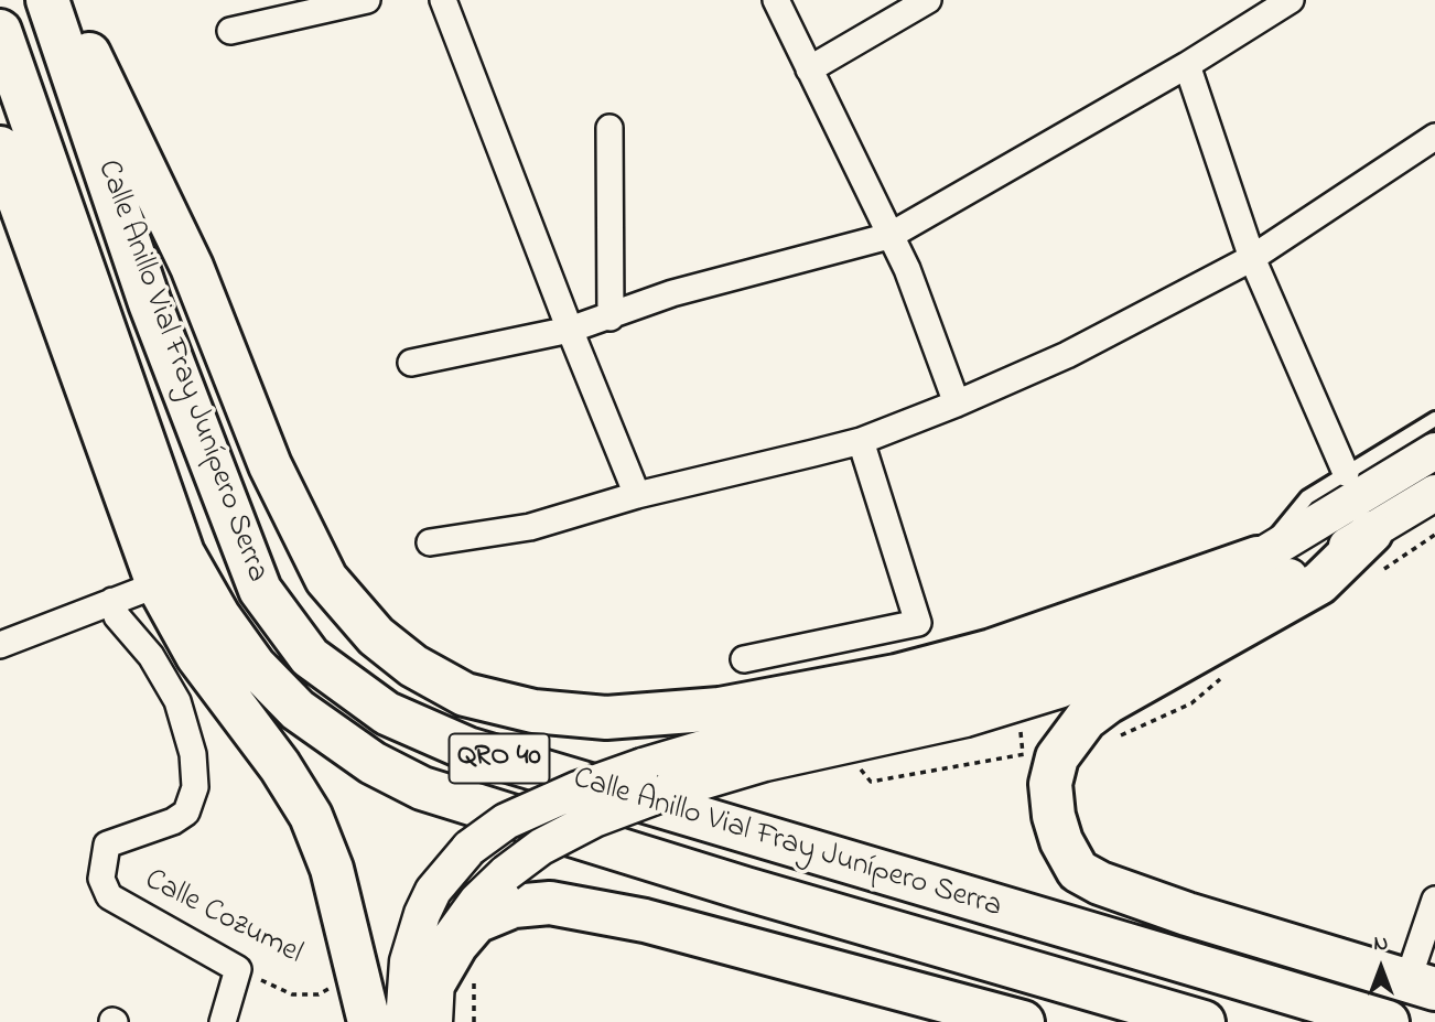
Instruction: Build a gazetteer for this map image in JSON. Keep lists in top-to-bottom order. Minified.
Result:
{"streets":{"highway":["Calle Anillo Vial Fray Junípero Serra","QRO 40"],"street":["Calle Cozumel"]},"north":"top"}
